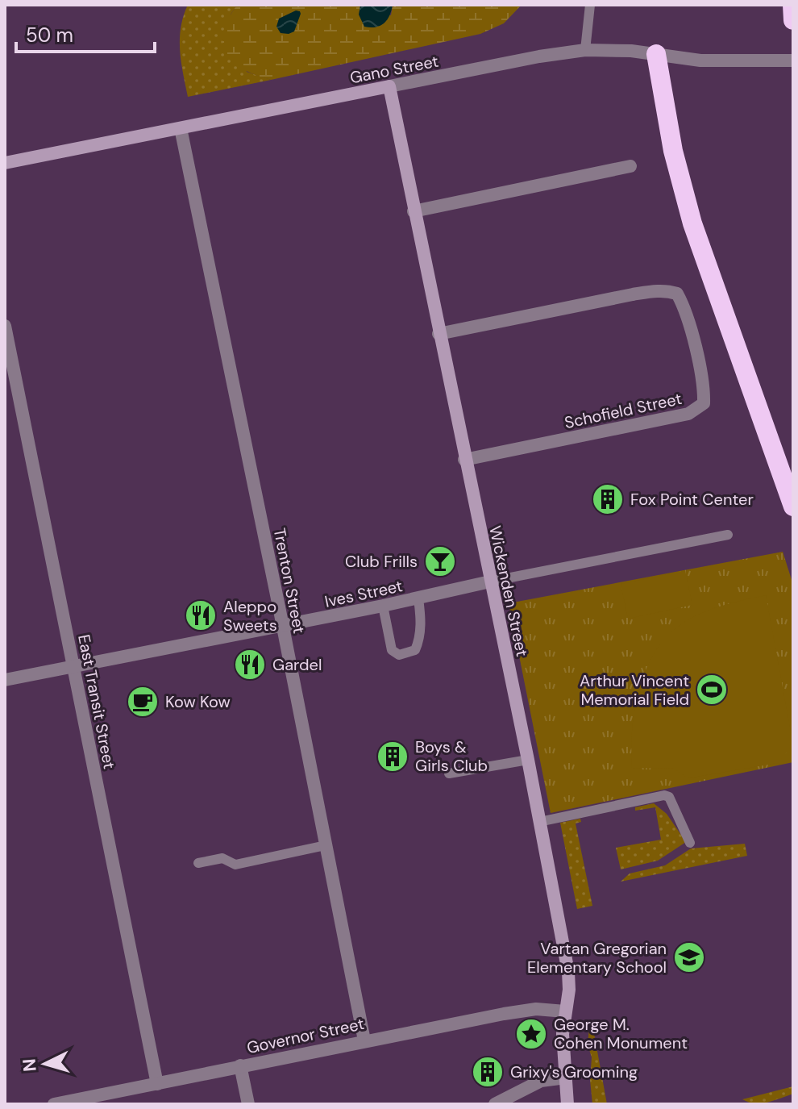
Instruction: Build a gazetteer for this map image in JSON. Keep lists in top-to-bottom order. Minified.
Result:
{"streets":{"main road":["Gano Street","Wickenden Street"],"street":["Schofield Street","Trenton Street","Ives Street","East Transit Street","Governor Street"]},"crossings":[["Gano Street","Trenton Street"],["Gano Street","Wickenden Street"],["Schofield Street","Wickenden Street"],["Trenton Street","Ives Street"],["Trenton Street","Governor Street"],["Wickenden Street","Ives Street"],["Wickenden Street","Governor Street"],["Ives Street","East Transit Street"],["East Transit Street","Governor Street"]],"places":{"building":["Fox Point Center","Boys & Girls Club","Grixy's Grooming"],"bar":["Club Frills"],"restaurant":["Aleppo Sweets","Gardel"],"sports":["Arthur Vincent Memorial Field"],"cafe":["Kow Kow"],"school or university":["Vartan Gregorian Elementary School"],"place":["George M. Cohen Monument"]},"scale_bar":"50 m","north":"left"}
